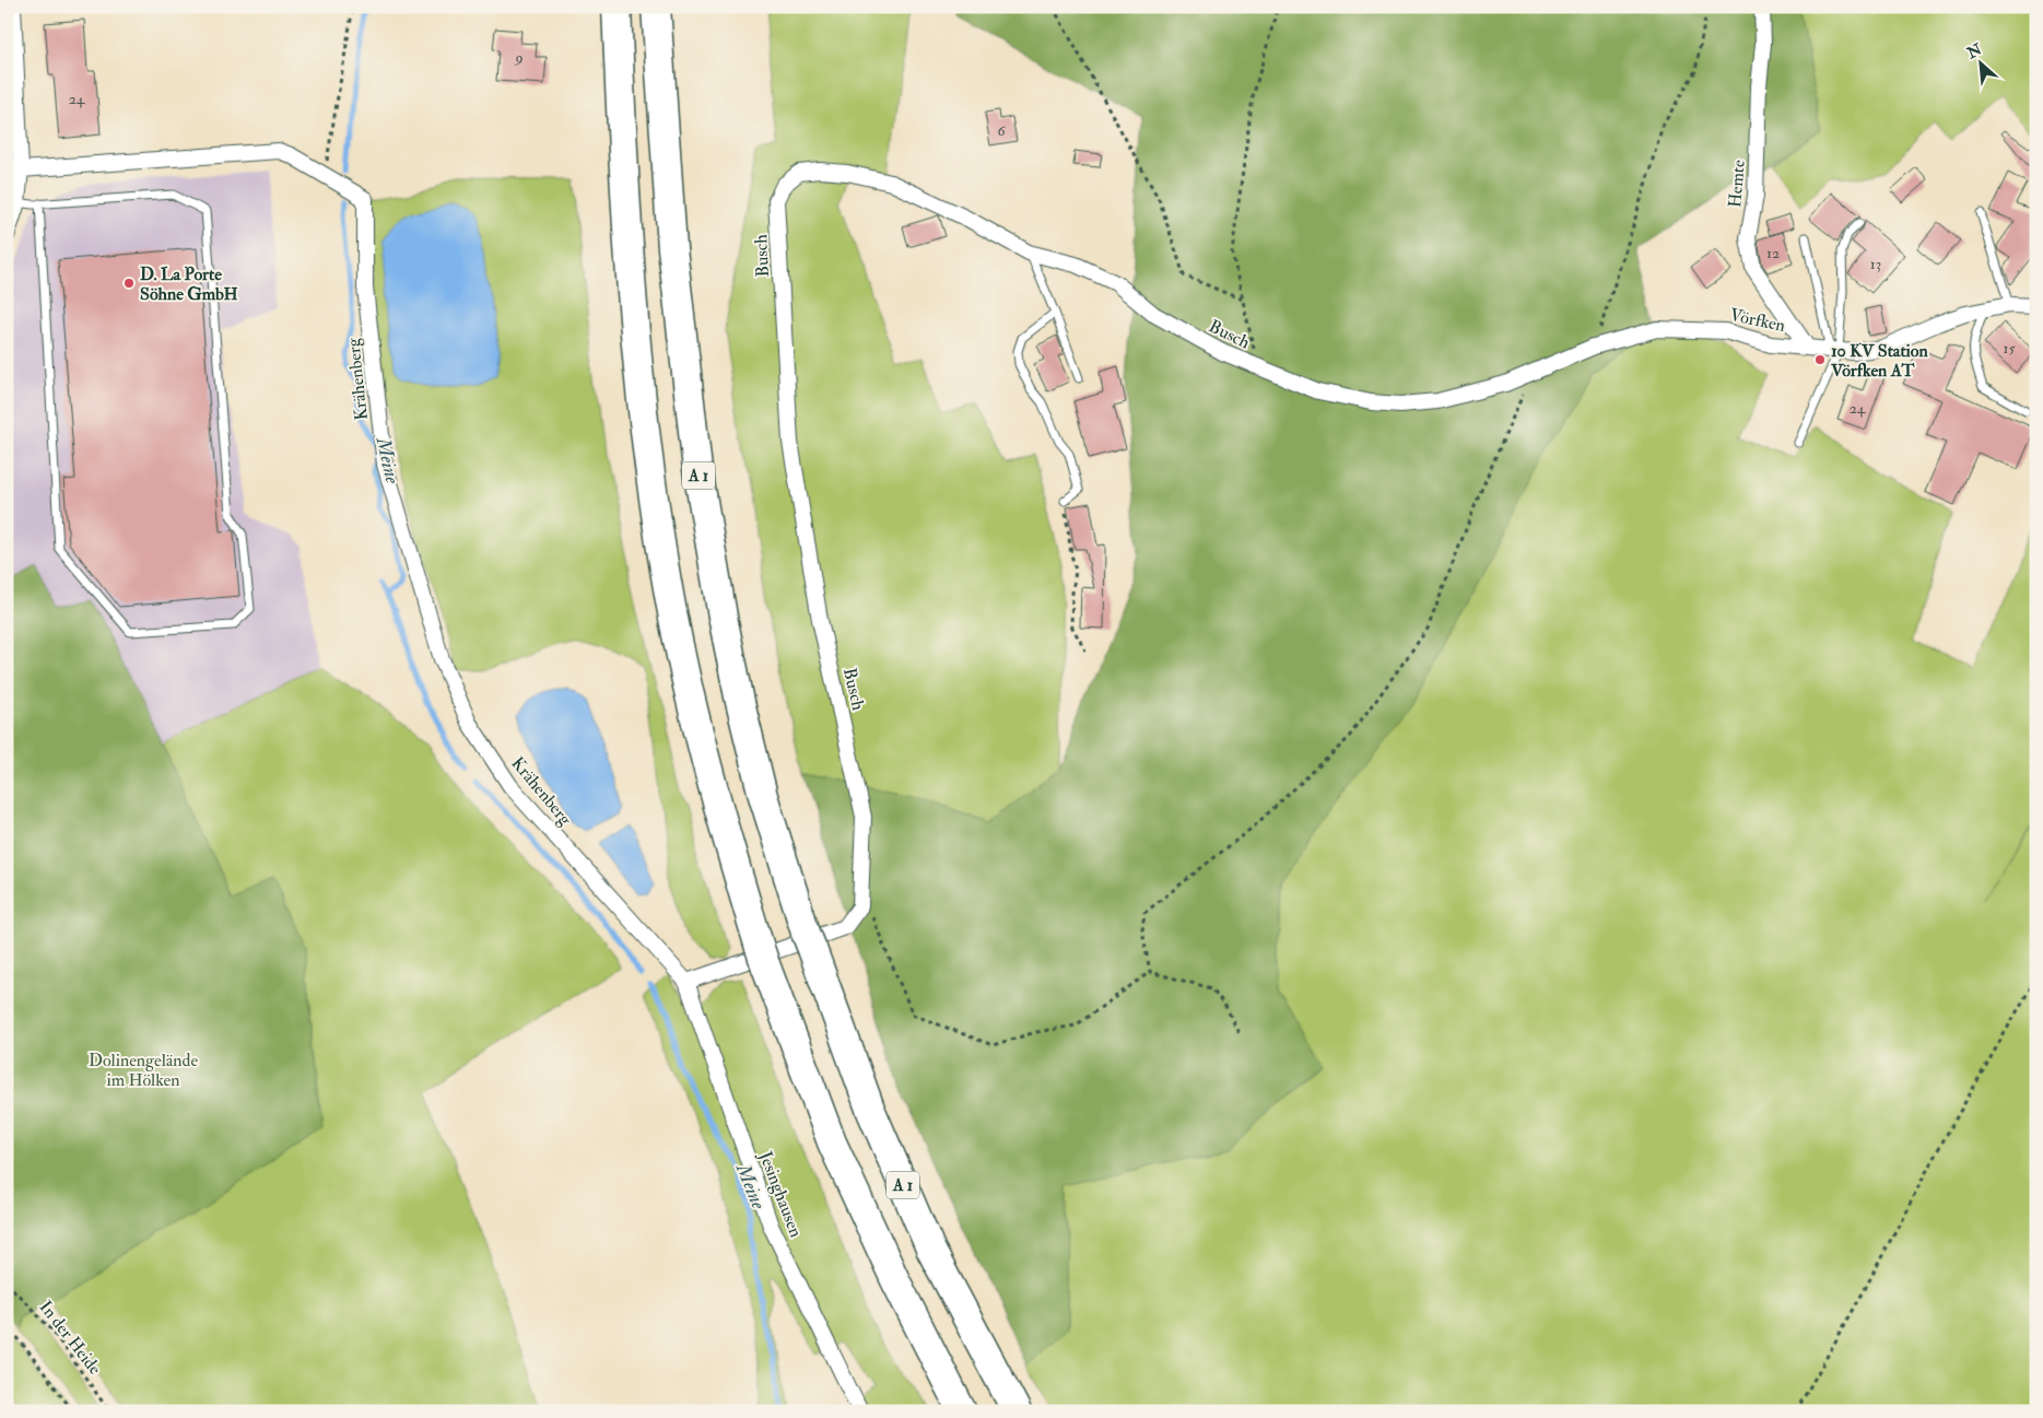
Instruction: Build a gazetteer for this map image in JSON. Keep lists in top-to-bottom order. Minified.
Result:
{"streets":{"highway":["A 1"],"street":["Hemte","Busch","Vörfken","Krähenberg","Jesinghausen"],"path":["In der Heide"]},"crossings":[["Hemte","Vörfken"],["Busch","Vörfken"],["Busch","Krähenberg"],["Busch","Jesinghausen"],["Krähenberg","Jesinghausen"]],"water":["Meine"],"parks":["Dolinengelände im Hölken"],"places":["D. La Porte Söhne GmbH","10 KV Station Vörfken AT"],"house_numbers":["9","24","6","12","13","15","24"],"north":"top left"}
